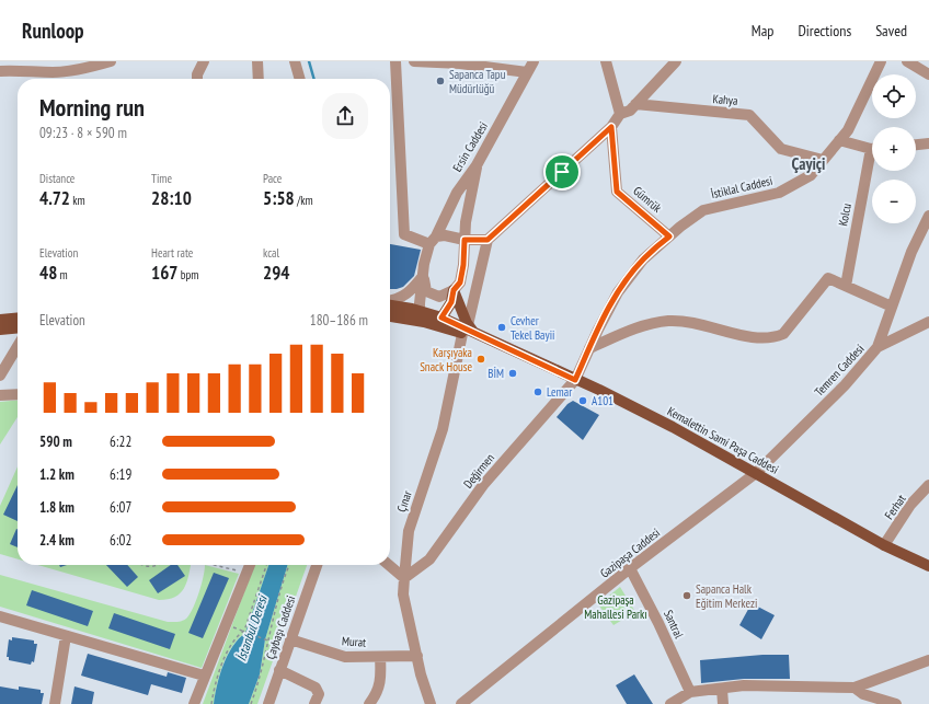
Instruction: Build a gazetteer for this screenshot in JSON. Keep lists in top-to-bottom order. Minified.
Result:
{"streets":{"main road":["Kemalettin Sami Paşa Caddesi"],"street":["Kahya","Ersin Caddesi","İstiklal Caddesi","Gümrük","Kolcu","Temren Caddesi","Değirmen","Çınar","Ferhat","Gazipaşa Caddesi","Santral","Çaybaşı Caddesi","Murat"]},"crossings":[["Kahya","İstiklal Caddesi"],["İstiklal Caddesi","Gümrük"],["İstiklal Caddesi","Kemalettin Sami Paşa Caddesi"],["İstiklal Caddesi","Değirmen"],["Temren Caddesi","Kemalettin Sami Paşa Caddesi"],["Temren Caddesi","Gazipaşa Caddesi"],["Kemalettin Sami Paşa Caddesi","Değirmen"],["Kemalettin Sami Paşa Caddesi","Ferhat"],["Kemalettin Sami Paşa Caddesi","Gazipaşa Caddesi"],["Değirmen","Çınar"],["Çınar","Murat"],["Gazipaşa Caddesi","Santral"],["Çaybaşı Caddesi","Murat"]],"districts":["Çayiçi"],"water":["İstanbul Deresi"],"parks":["Gazipaşa Mahallesi Parkı"],"places":["Sapanca Tapu Müdürlüğü","Cevher Tekel Bayii","Karşıyaka Snack House","BİM","Lemar","A101","Sapanca Halk Eğitim Merkezi"],"page":{"header":"Runloop","nav":["Map","Directions","Saved"],"map_buttons":["+","−"],"heading":["Morning run","09:23 · 8 × 590 m"],"stats":[["Distance","4.72 km"],["Time","28:10"],["Pace","5:58 /km"],["Elevation","48 m"],["Heart rate","167 bpm"],["kcal","294"]],"chart":["Elevation","180–186 m"],"list":[{"name":"590 m","note":"6:22"},{"name":"1.2 km","note":"6:19"},{"name":"1.8 km","note":"6:07"},{"name":"2.4 km","note":"6:02"}]}}
